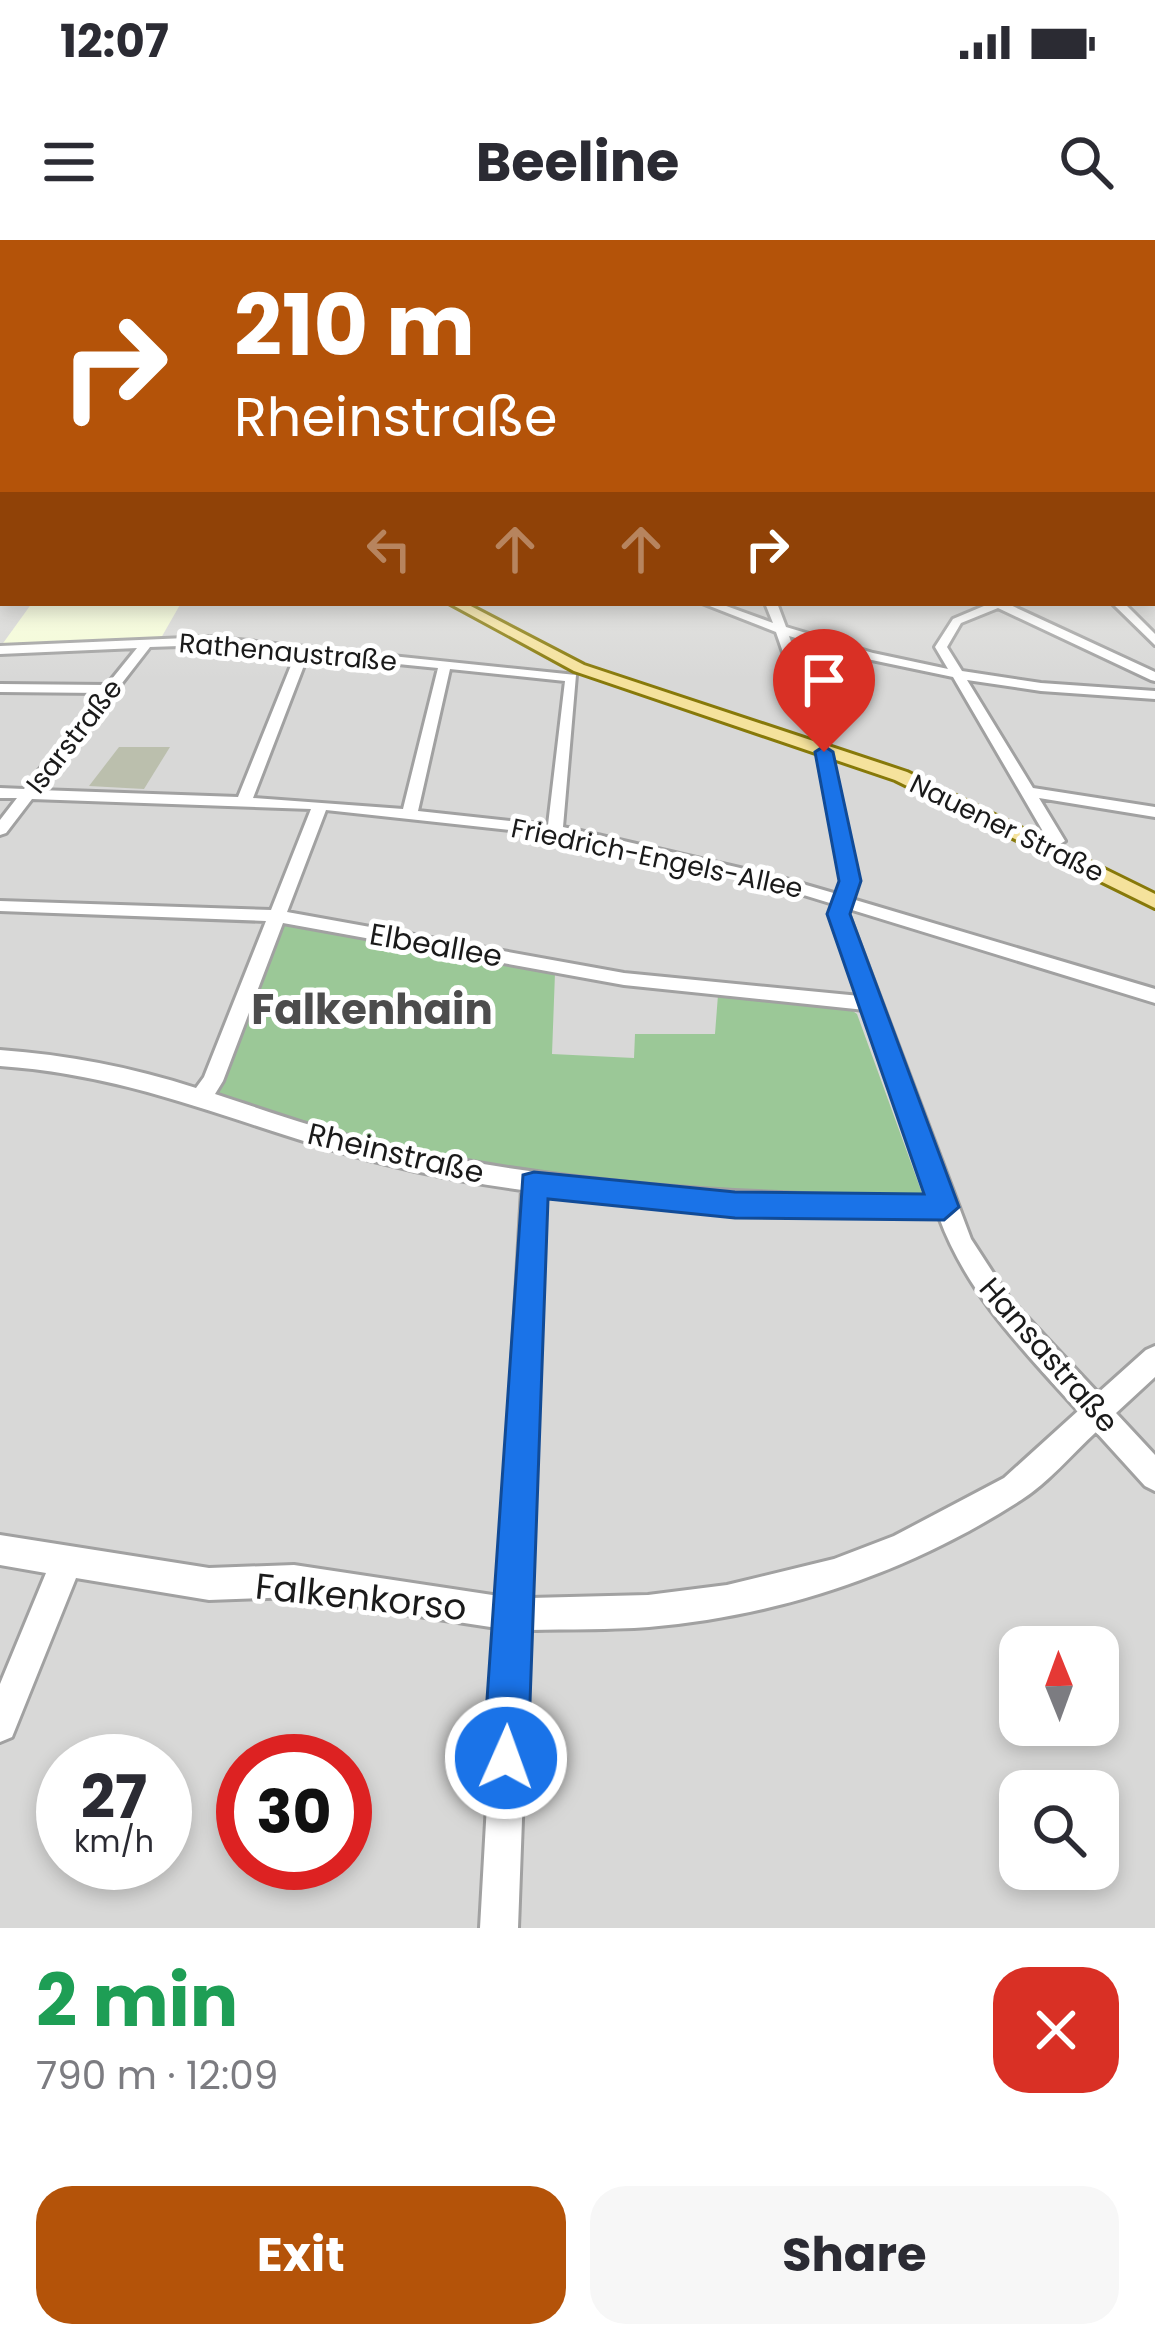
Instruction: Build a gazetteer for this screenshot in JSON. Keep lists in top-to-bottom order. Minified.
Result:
{"streets":{"main road":["Nauener Straße"],"street":["Rathenaustraße","Isarstraße","Friedrich-Engels-Allee","Elbeallee","Rheinstraße","Hansastraße","Falkenkorso"]},"crossings":[["Rathenaustraße","Isarstraße"],["Rathenaustraße","Friedrich-Engels-Allee"],["Isarstraße","Friedrich-Engels-Allee"],["Nauener Straße","Hansastraße"],["Friedrich-Engels-Allee","Hansastraße"],["Elbeallee","Hansastraße"],["Rheinstraße","Hansastraße"],["Hansastraße","Falkenkorso"]],"districts":["Falkenhain"],"north":"top","page":{"status":"12:07","header":"Beeline","turn":["210 m","Rheinstraße"],"speed":"27 km/h","limit":"30","heading":["2 min","790 m · 12:09"],"buttons":["Exit","Share"]}}
